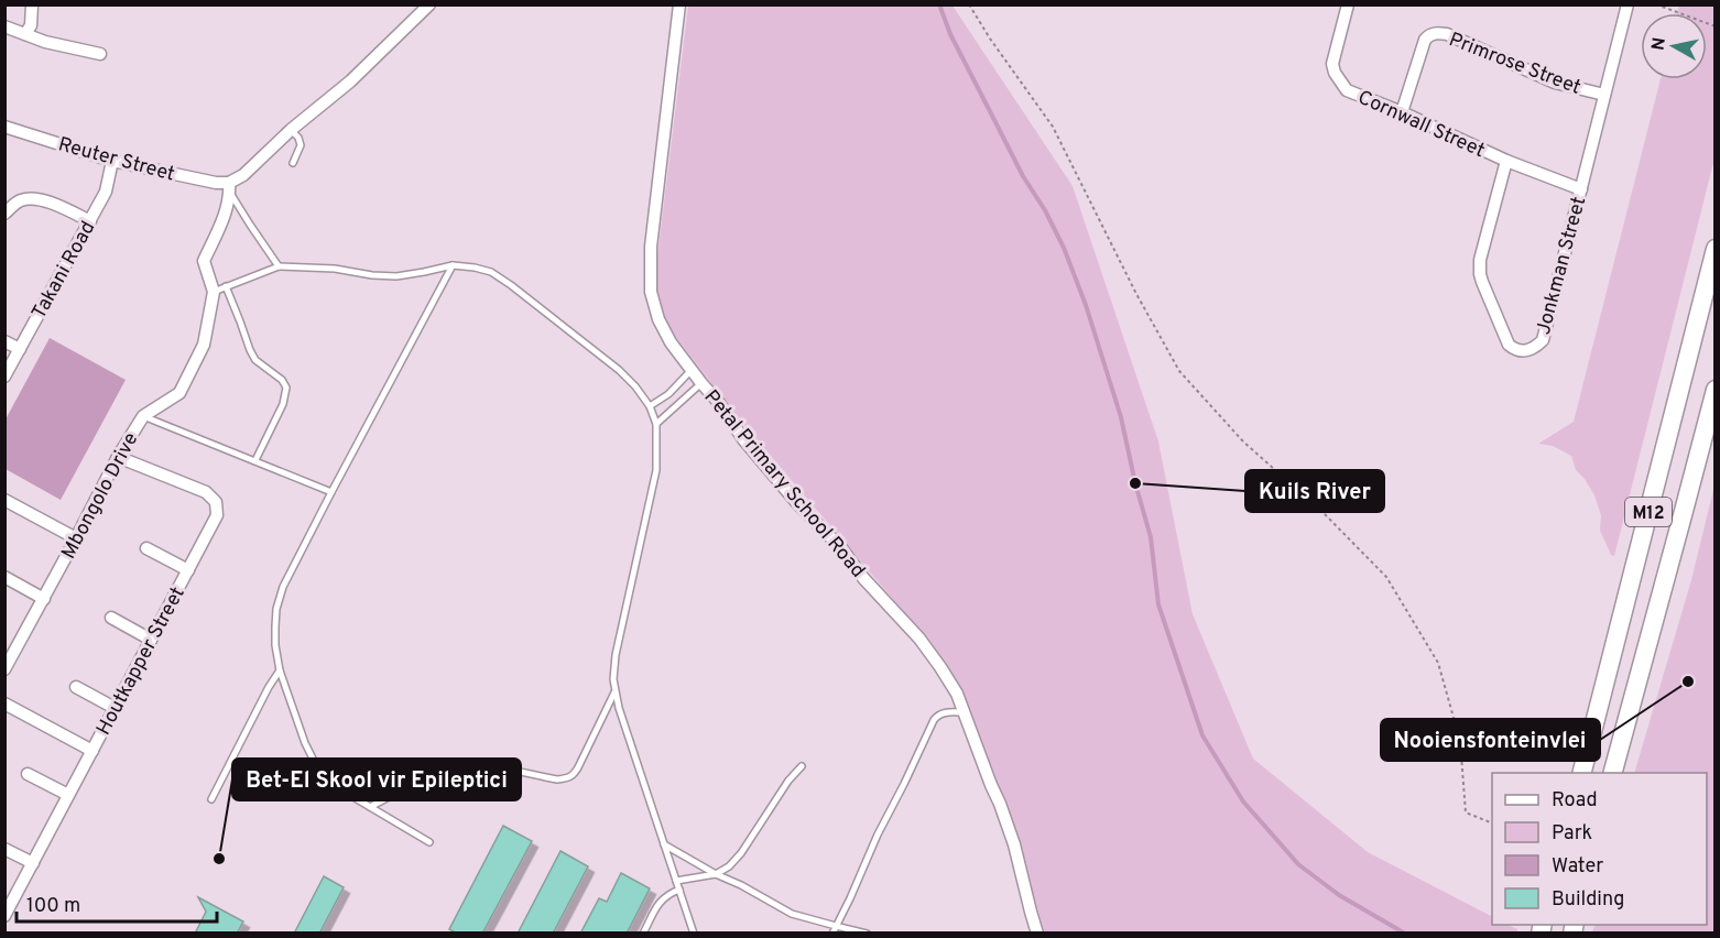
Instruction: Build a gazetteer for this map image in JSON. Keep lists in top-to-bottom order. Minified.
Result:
{"streets":{"main road":["M12"],"street":["Primrose Street","Cornwall Street","Reuter Street","Jonkman Street","Takani Road","Petal Primary School Road","Mbongolo Drive","Houtkapper Street"]},"crossings":[["Primrose Street","Cornwall Street"],["Primrose Street","Jonkman Street"],["Cornwall Street","Jonkman Street"],["Reuter Street","Takani Road"],["Reuter Street","Mbongolo Drive"],["Mbongolo Drive","Houtkapper Street"]],"places":["Kuils River","Nooiensfonteinvlei","Bet-El Skool vir Epileptici"],"legend":["Road","Park","Water","Building"],"scale_bar":"100 m","north":"left"}
